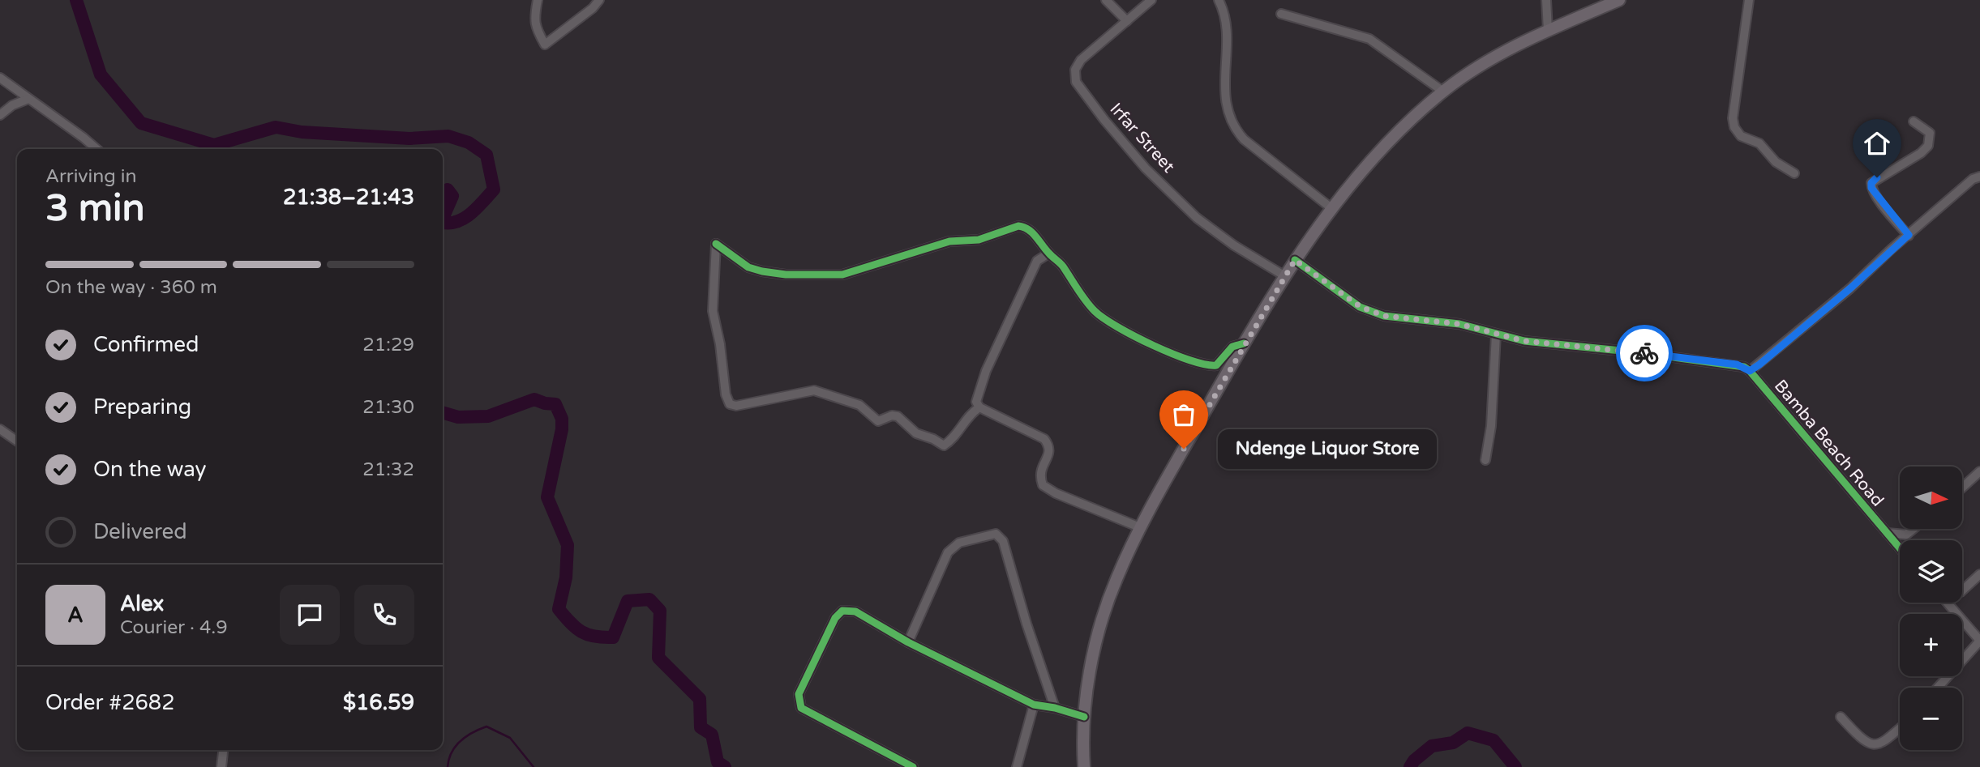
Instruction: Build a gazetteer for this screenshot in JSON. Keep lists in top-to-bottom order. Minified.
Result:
{"streets":{"street":["Irfar Street","Bamba Beach Road"]},"places":["Ndenge Liquor Store"],"north":"right","page":{"heading":["3 min","Arriving in","21:38–21:43"],"panel":["Alex","Courier · 4.9","Order #2682","$16.59"],"bar":"On the way · 360 m","list":[["Confirmed","21:29"],["Preparing","21:30"],["On the way","21:32"],"Delivered"],"bubble":"Ndenge Liquor Store","map_buttons":["+","−"],"round":"A"}}
